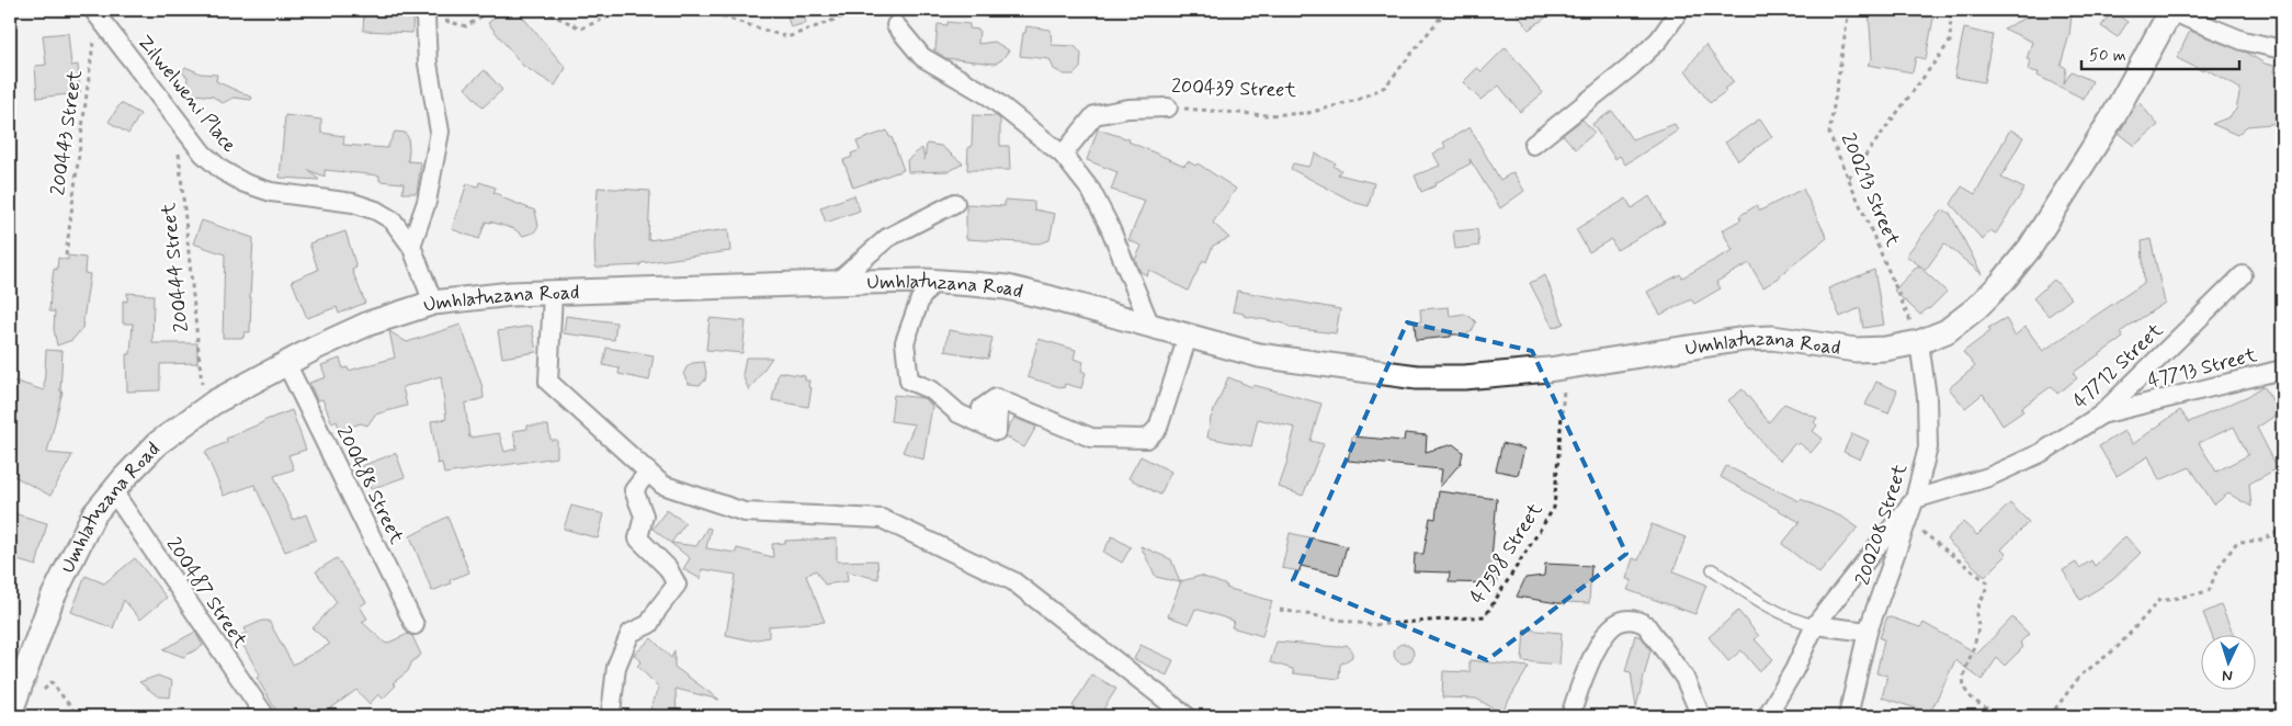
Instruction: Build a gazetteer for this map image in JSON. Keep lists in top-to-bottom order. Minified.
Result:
{"streets":{"street":["200439 Street","Zilwelweni Place","Umhlatuzana Road","47712 Street","47713 Street","200488 Street","200208 Street","200487 Street"],"path":["200443 Street","200213 Street","200444 Street","47598 Street"]},"crossings":[["Zilwelweni Place","200443 Street"],["Zilwelweni Place","200444 Street"],["Zilwelweni Place","Umhlatuzana Road"],["200213 Street","Umhlatuzana Road"],["200213 Street","200208 Street"],["200444 Street","Umhlatuzana Road"],["Umhlatuzana Road","200488 Street"],["Umhlatuzana Road","200208 Street"],["Umhlatuzana Road","47598 Street"],["Umhlatuzana Road","200487 Street"],["47712 Street","47713 Street"],["47712 Street","200208 Street"]],"scale_bar":"50 m","north":"bottom"}
